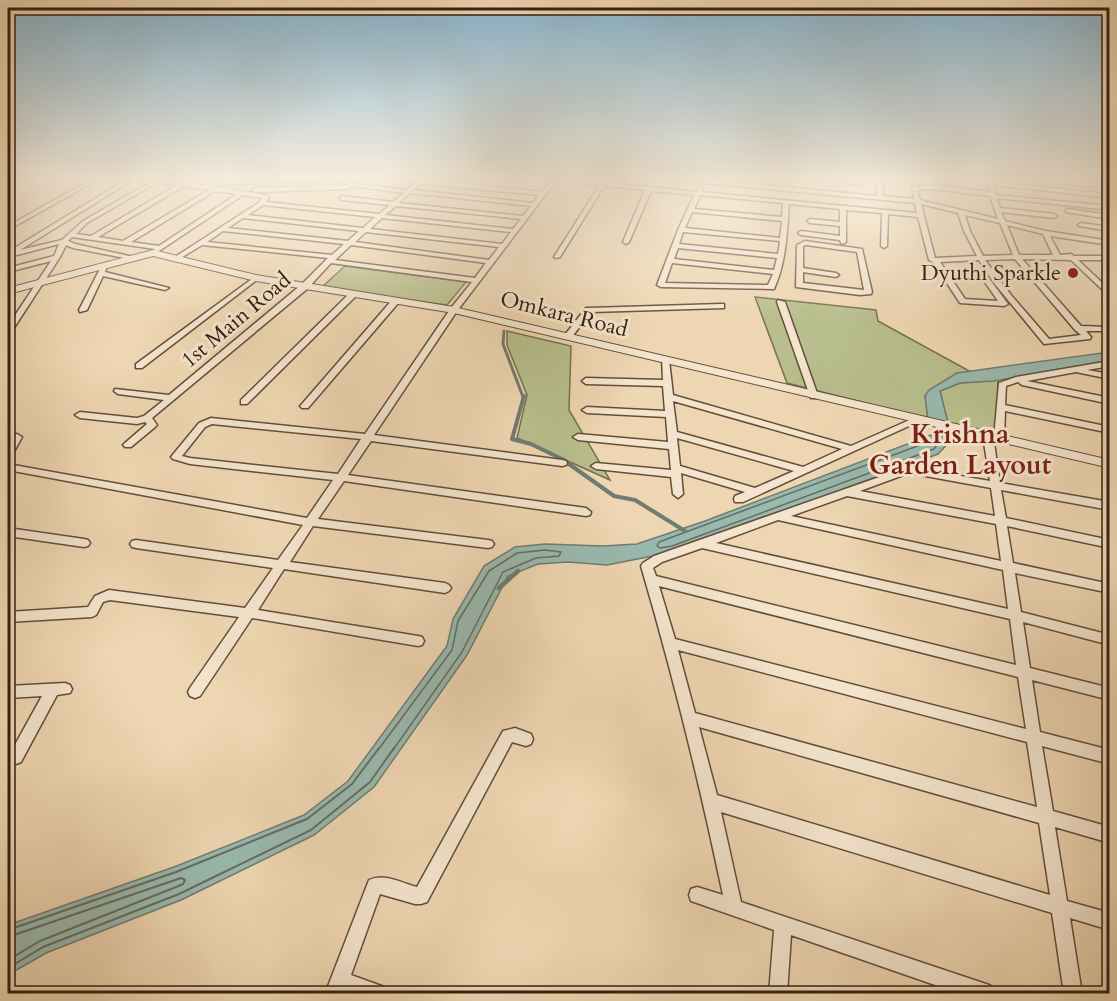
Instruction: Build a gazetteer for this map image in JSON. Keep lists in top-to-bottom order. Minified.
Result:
{"streets":{"street":["Omkara Road","1st Main Road"]},"crossings":[["Omkara Road","1st Main Road"]],"districts":["Krishna Garden Layout"],"places":["Dyuthi Sparkle"]}
